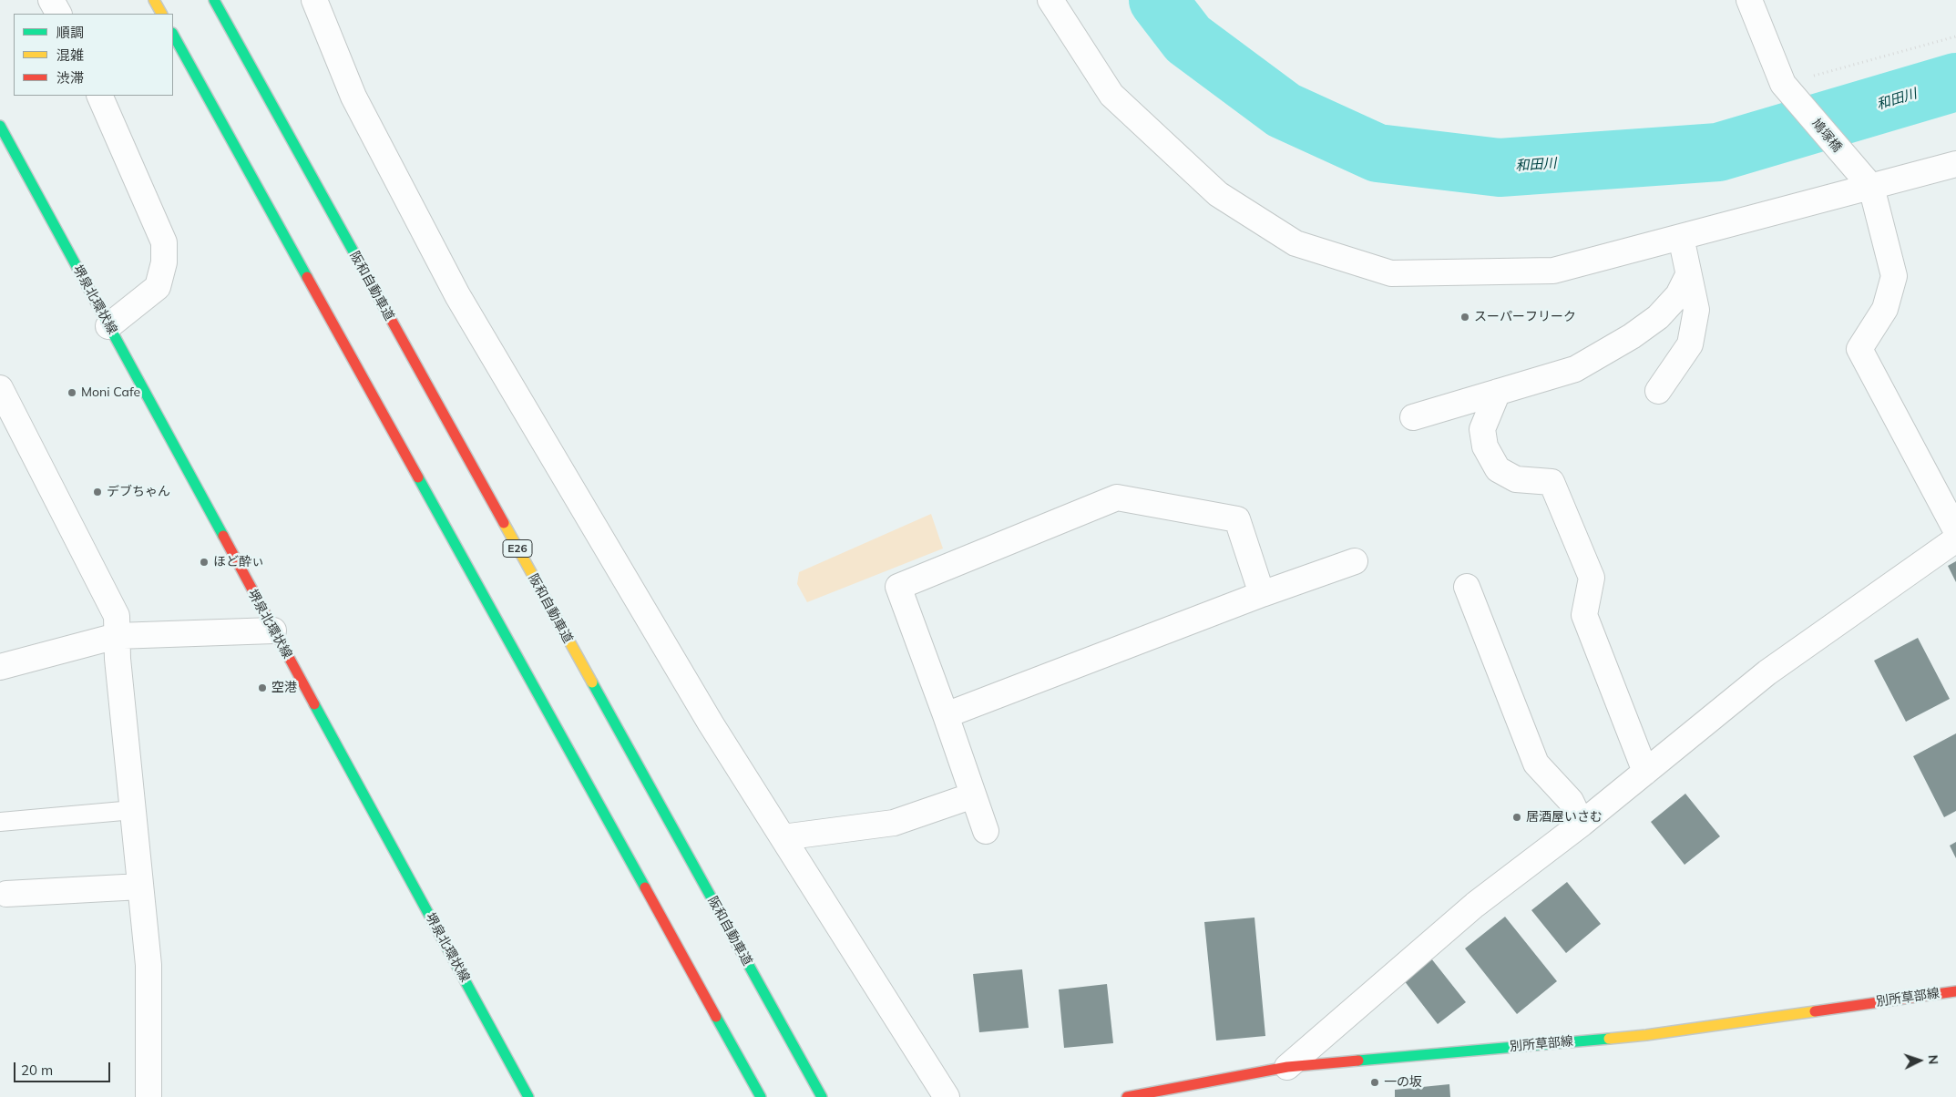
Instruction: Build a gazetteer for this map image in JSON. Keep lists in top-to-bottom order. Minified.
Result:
{"streets":{"main road":["阪和自動車道","堺泉北環状線","E26","別所草部線"],"street":["鳩塚橋"]},"water":["和田川"],"places":["スーパーフリーク","Moni Cafe","デブちゃん","ほど酔ぃ","空港","居酒屋いさむ","一の坂"],"legend":["順調","混雑","渋滞"],"scale_bar":"20 m","north":"right"}
